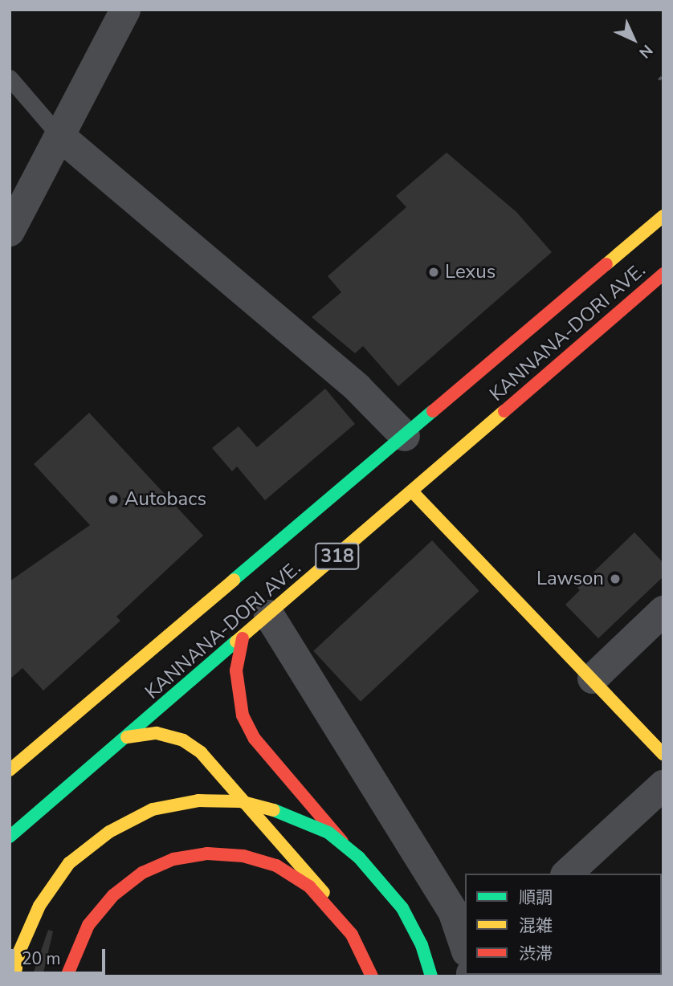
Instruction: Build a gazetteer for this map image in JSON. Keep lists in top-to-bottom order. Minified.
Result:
{"streets":{"main road":["KANNANA-DORI AVE.","318"]},"places":["Lexus","Autobacs","Lawson"],"legend":["順調","混雑","渋滞"],"scale_bar":"20 m","north":"bottom right"}
